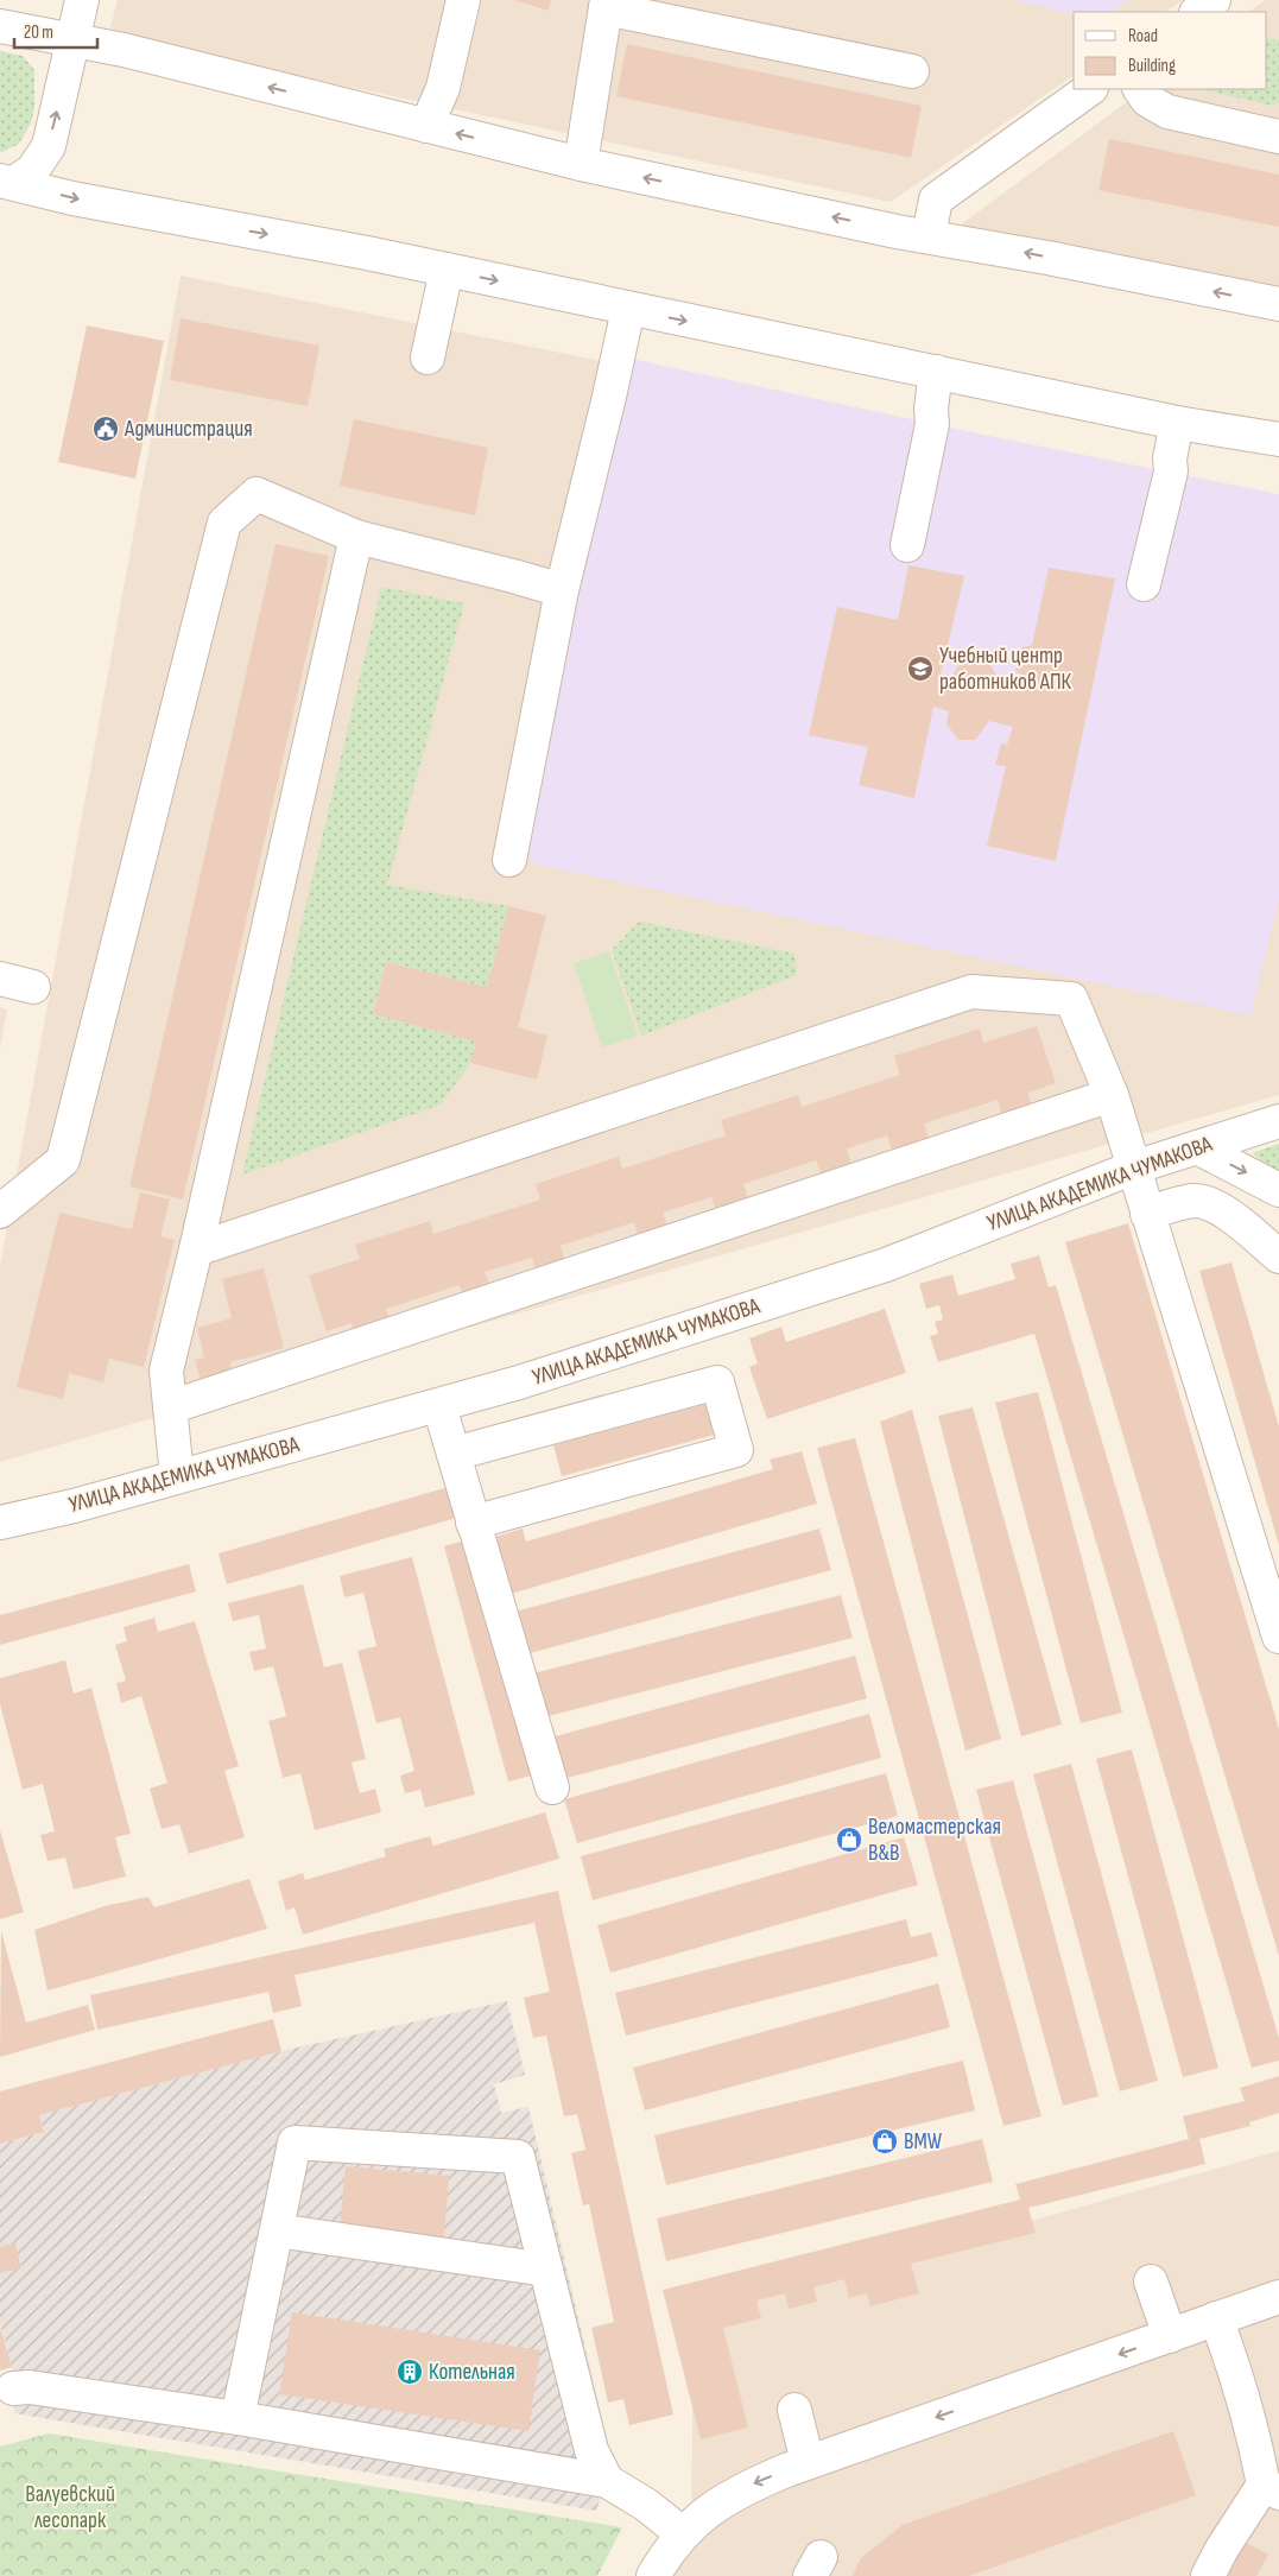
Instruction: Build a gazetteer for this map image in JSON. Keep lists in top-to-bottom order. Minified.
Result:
{"streets":{"street":["УЛИЦА АКАДЕМИКА ЧУМАКОВА"]},"parks":["Валуевский лесопарк"],"places":{"public building":["Администрация"],"school or university":["Учебный центр работников АПК"],"shop":["Веломастерская B&B","BMW"],"building":["Котельная"]},"legend":["Road","Building"],"scale_bar":"20 m"}
